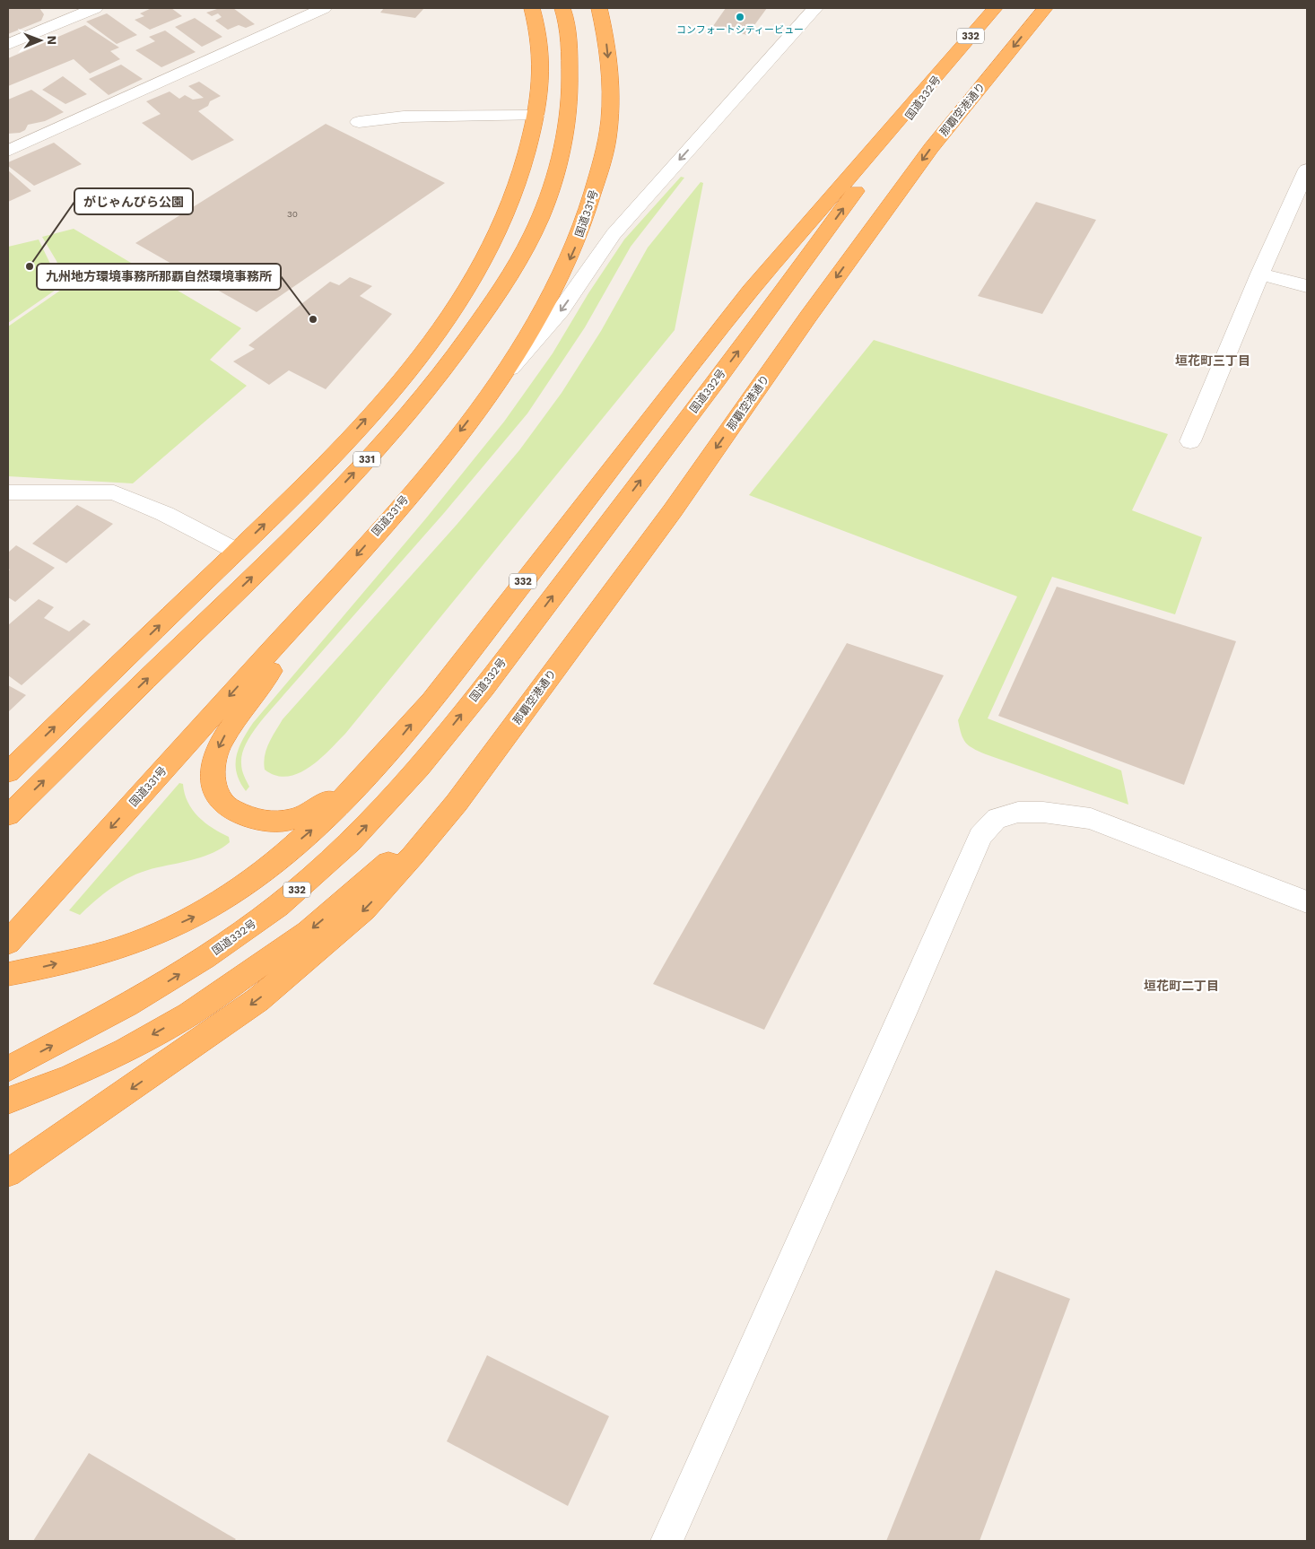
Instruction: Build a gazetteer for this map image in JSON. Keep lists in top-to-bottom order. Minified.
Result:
{"streets":{"highway":["332","国道332号","那覇空港通り","国道331号","331"]},"crossings":[["332","国道332号"]],"one_way":["那覇空港通り"],"districts":["垣花町三丁目","垣花町二丁目"],"places":["コンフォートシティービュー","がじゃんびら公園","九州地方環境事務所那覇自然環境事務所"],"house_numbers":["30"],"north":"right"}
